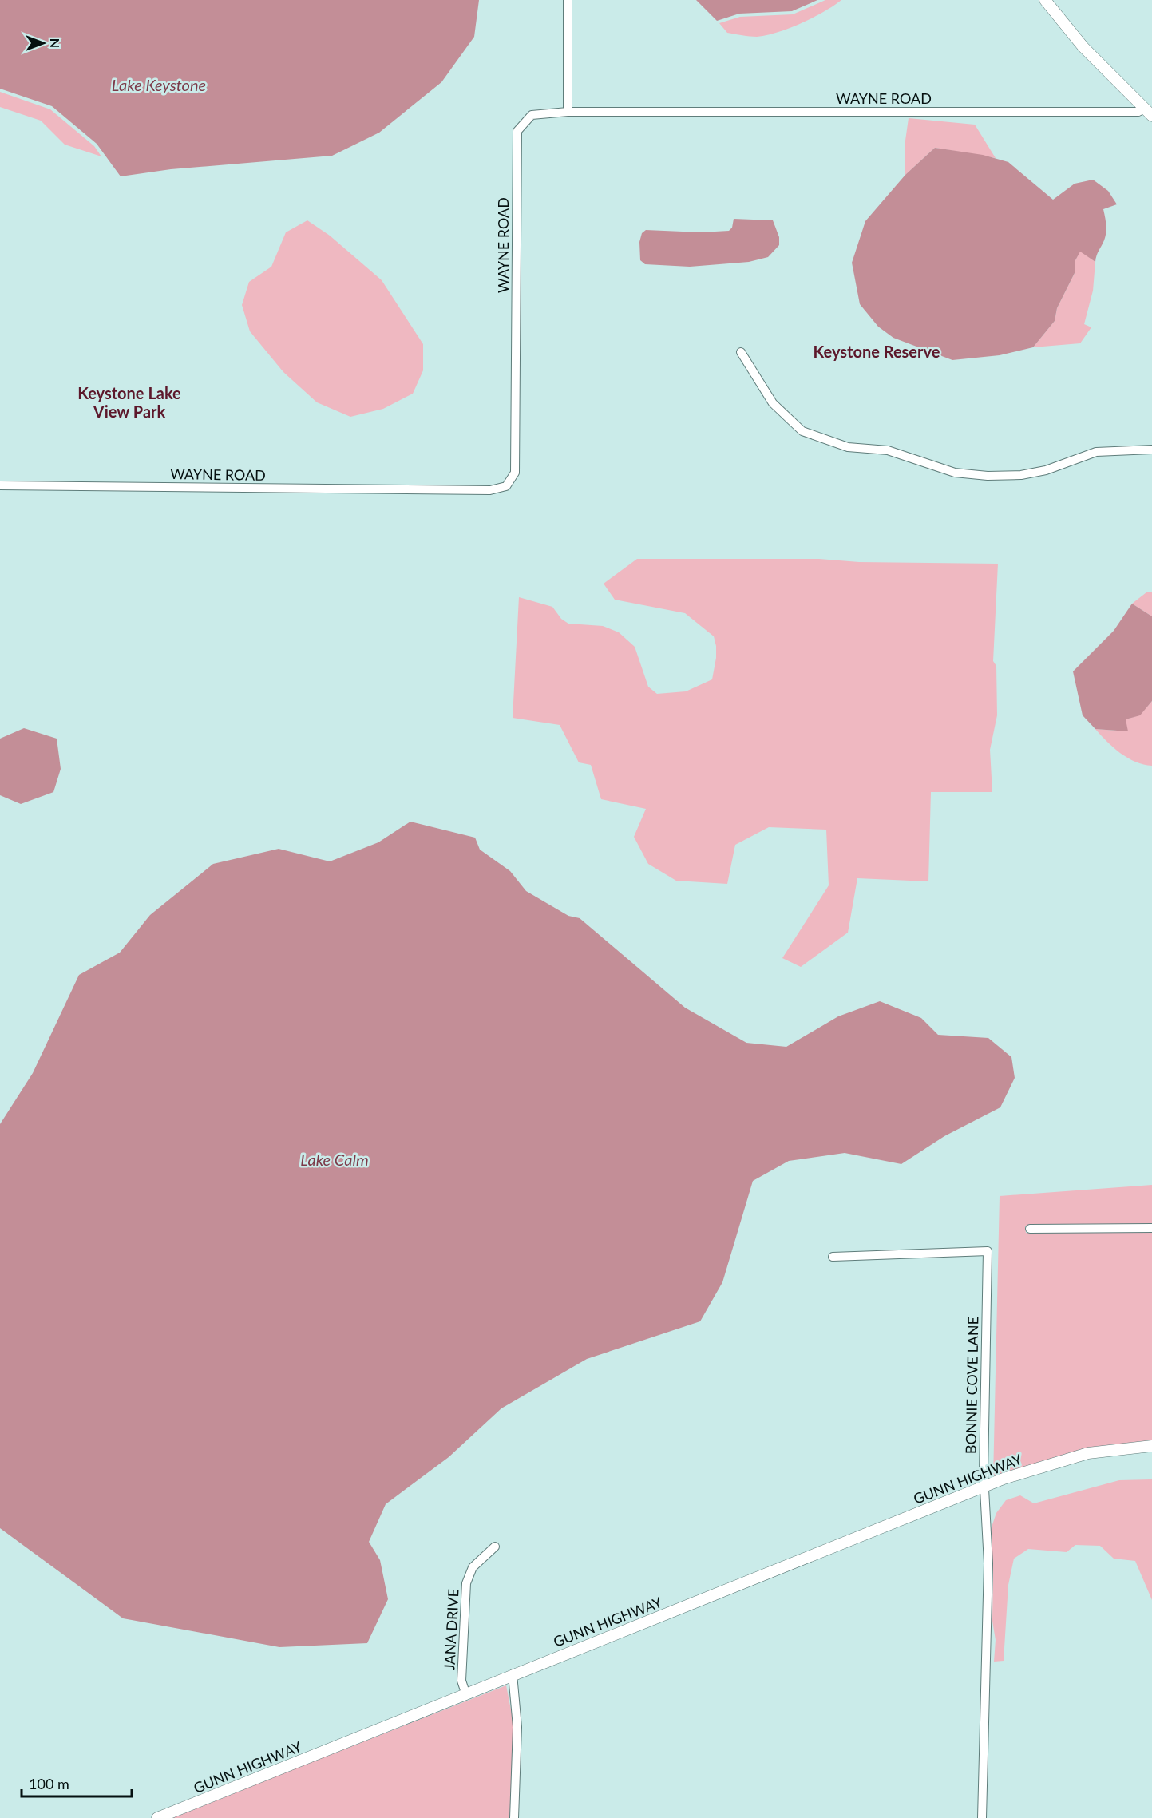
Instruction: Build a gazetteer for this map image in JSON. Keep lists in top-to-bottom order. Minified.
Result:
{"streets":{"main road":["GUNN HIGHWAY"],"street":["WAYNE ROAD","BONNIE COVE LANE","JANA DRIVE"]},"crossings":[["BONNIE COVE LANE","GUNN HIGHWAY"],["GUNN HIGHWAY","JANA DRIVE"]],"districts":["Keystone Reserve","Keystone Lake View Park"],"water":["Lake Keystone","Lake Calm"],"scale_bar":"100 m","north":"right"}
